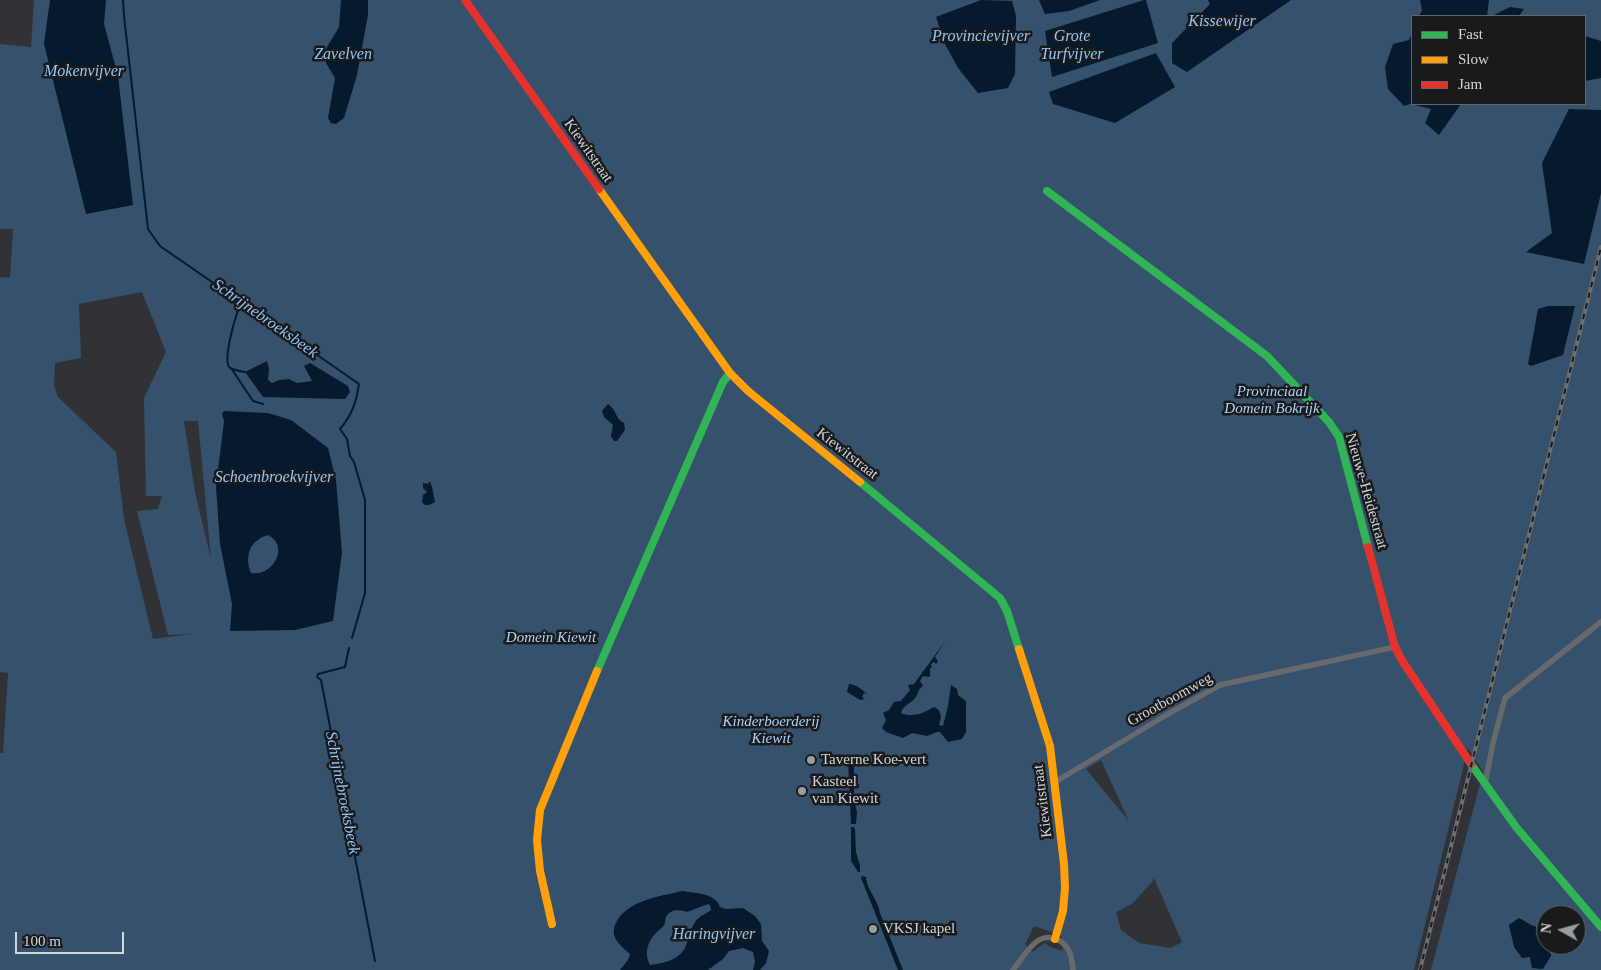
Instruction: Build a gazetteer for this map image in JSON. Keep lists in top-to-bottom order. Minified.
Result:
{"streets":{"street":["Kiewitstraat","Nieuwe-Heidestraat","Grootboomweg"]},"crossings":[["Kiewitstraat","Grootboomweg"],["Nieuwe-Heidestraat","Grootboomweg"]],"water":["Kissewijer","Provincievijver","Grote Turfvijver","Zavelven","Mokenvijver","Schrijnebroeksbeek","Schoenbroekvijver","Haringvijver"],"parks":["Provinciaal Domein Bokrijk","Domein Kiewit","Kinderboerderij Kiewit"],"places":["Taverne Koe-vert","Kasteel van Kiewit","VKSJ kapel"],"legend":["Fast","Slow","Jam"],"scale_bar":"100 m","north":"left"}
